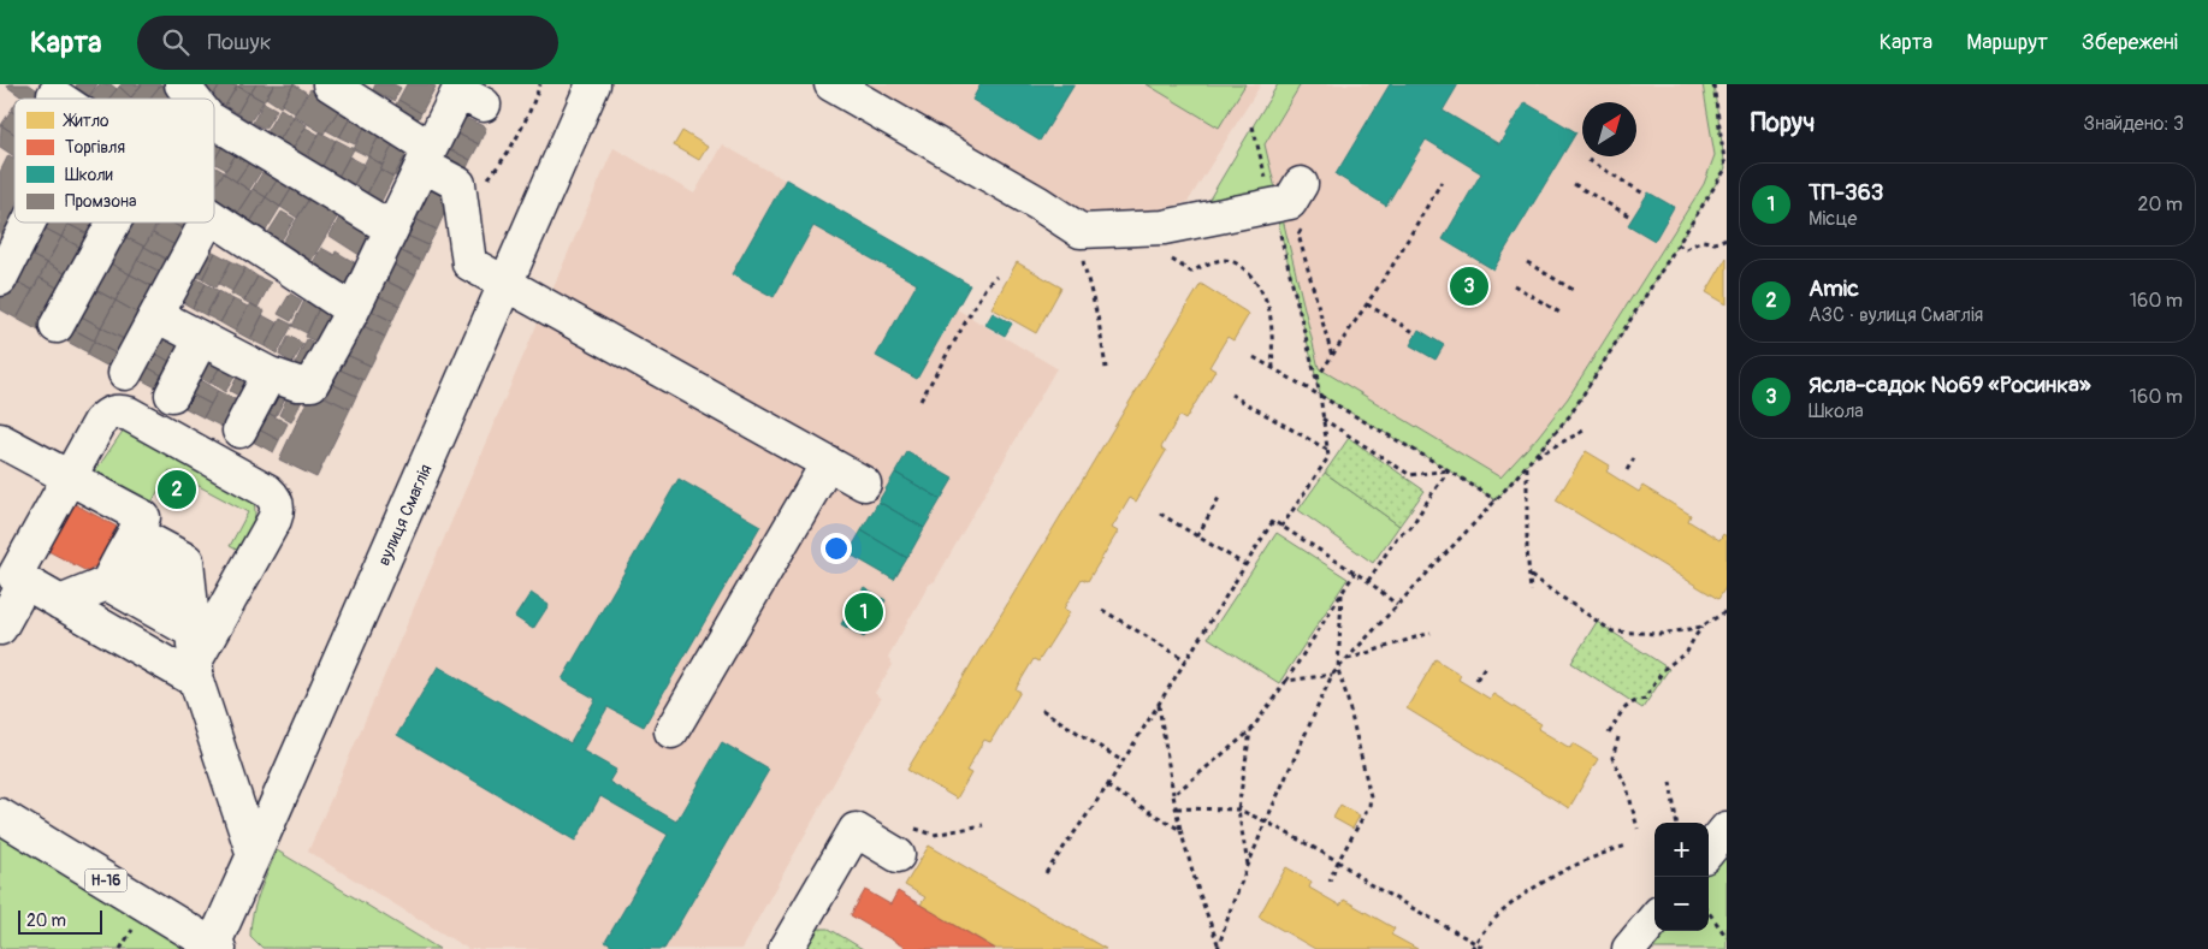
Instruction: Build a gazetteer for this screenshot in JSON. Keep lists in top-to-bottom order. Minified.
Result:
{"streets":{"street":["вулиця Смаглія","Н-16"]},"crossings":[["вулиця Смаглія","Н-16"]],"legend":["Житло","Торгівля","Школи","Промзона"],"scale_bar":"20 m","north":"top right","page":{"header":"Карта","search":"Пошук","nav":["Карта","Маршрут","Збережені"],"heading":["Поруч","Знайдено: 3"],"list":[{"mark":"1","name":"ТП-363","note":"Місце","value":"20 m"},{"mark":"2","name":"Amic","note":"АЗС · вулиця Смаглія","value":"160 m"},{"mark":"3","name":"Ясла-садок №69 «Росинка»","note":"Школа","value":"160 m"}],"pins":["3","2","1"],"map_buttons":["+","−"],"scale":"20 m"}}
